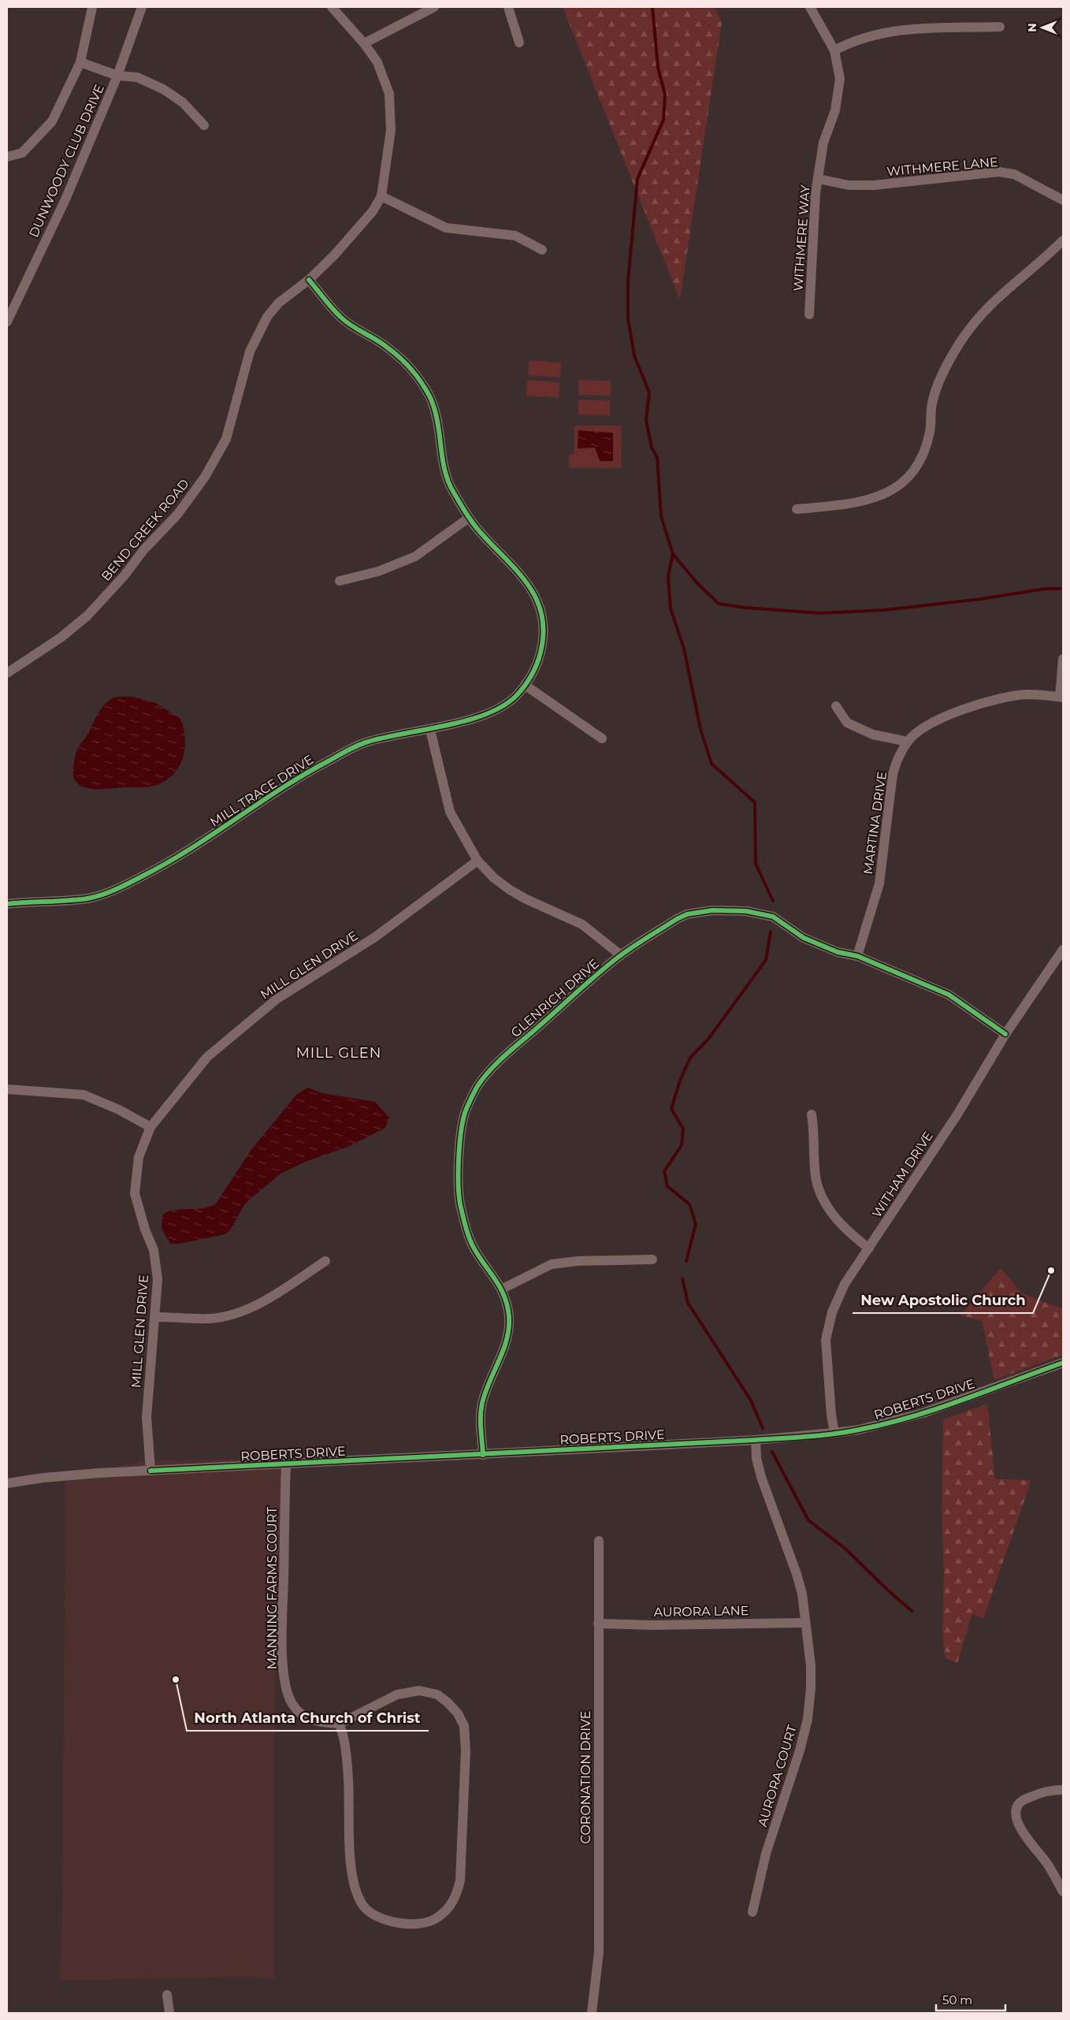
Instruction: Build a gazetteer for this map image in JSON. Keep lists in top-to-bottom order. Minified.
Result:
{"streets":{"street":["DUNWOODY CLUB DRIVE","WITHMERE LANE","WITHMERE WAY","BEND CREEK ROAD","MILL TRACE DRIVE","MARTINA DRIVE","MILL GLEN DRIVE","GLENRICH DRIVE","WITHAM DRIVE","ROBERTS DRIVE","MANNING FARMS COURT","AURORA LANE","AURORA COURT","CORONATION DRIVE"]},"crossings":[["WITHMERE LANE","WITHMERE WAY"],["BEND CREEK ROAD","MILL TRACE DRIVE"],["MARTINA DRIVE","GLENRICH DRIVE"],["MILL GLEN DRIVE","ROBERTS DRIVE"],["GLENRICH DRIVE","WITHAM DRIVE"],["GLENRICH DRIVE","ROBERTS DRIVE"],["WITHAM DRIVE","ROBERTS DRIVE"],["ROBERTS DRIVE","MANNING FARMS COURT"],["ROBERTS DRIVE","AURORA COURT"],["AURORA LANE","AURORA COURT"],["AURORA LANE","CORONATION DRIVE"]],"districts":["MILL GLEN"],"places":["New Apostolic Church","North Atlanta Church of Christ"],"scale_bar":"50 m","north":"left"}
